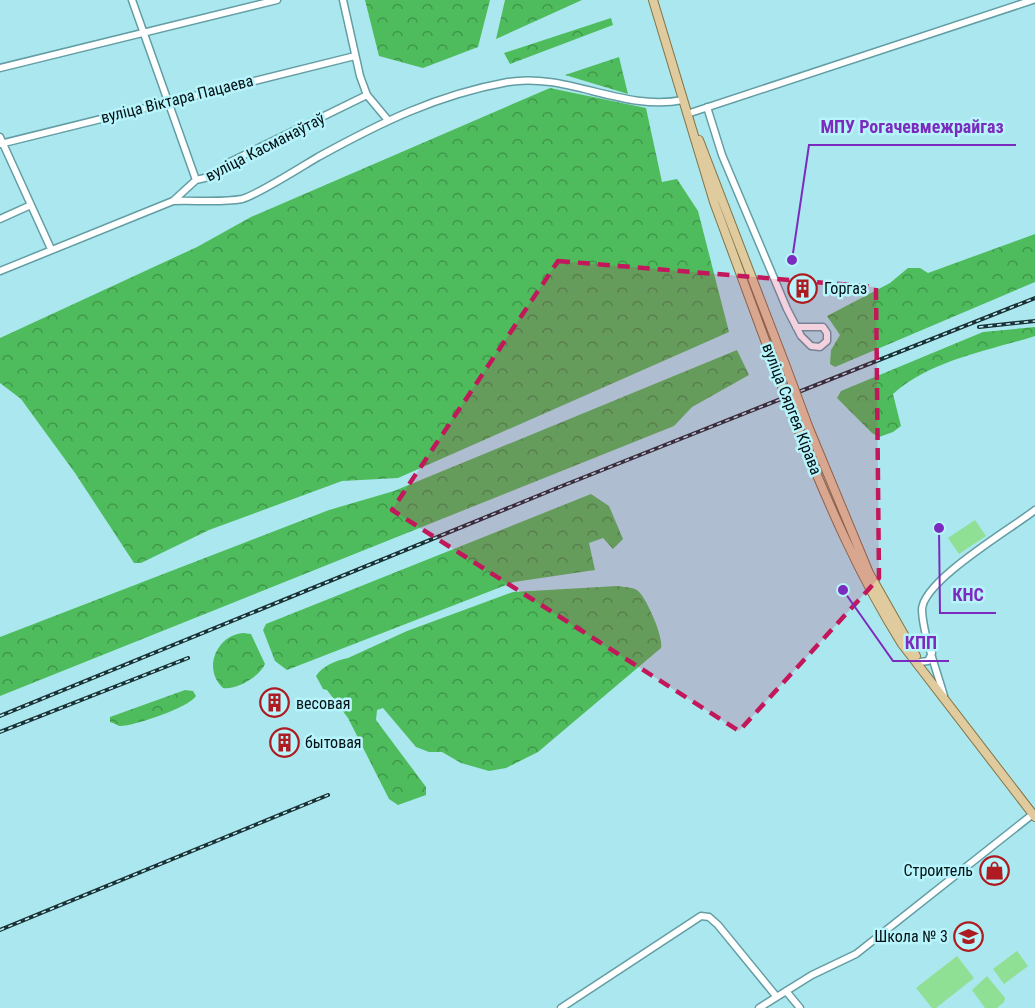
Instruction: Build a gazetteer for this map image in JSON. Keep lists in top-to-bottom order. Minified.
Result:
{"streets":{"main road":["вуліца Сяргея Кірава"],"street":["вуліца Віктара Пацаева","вуліца Касманаўтаў"]},"places":{"other":["МПУ Рогачевмежрайгаз","КНС","КПП"],"building":["Горгаз","весовая","бытовая"],"shop":["Строитель"],"school or university":["Школа № 3"]}}
